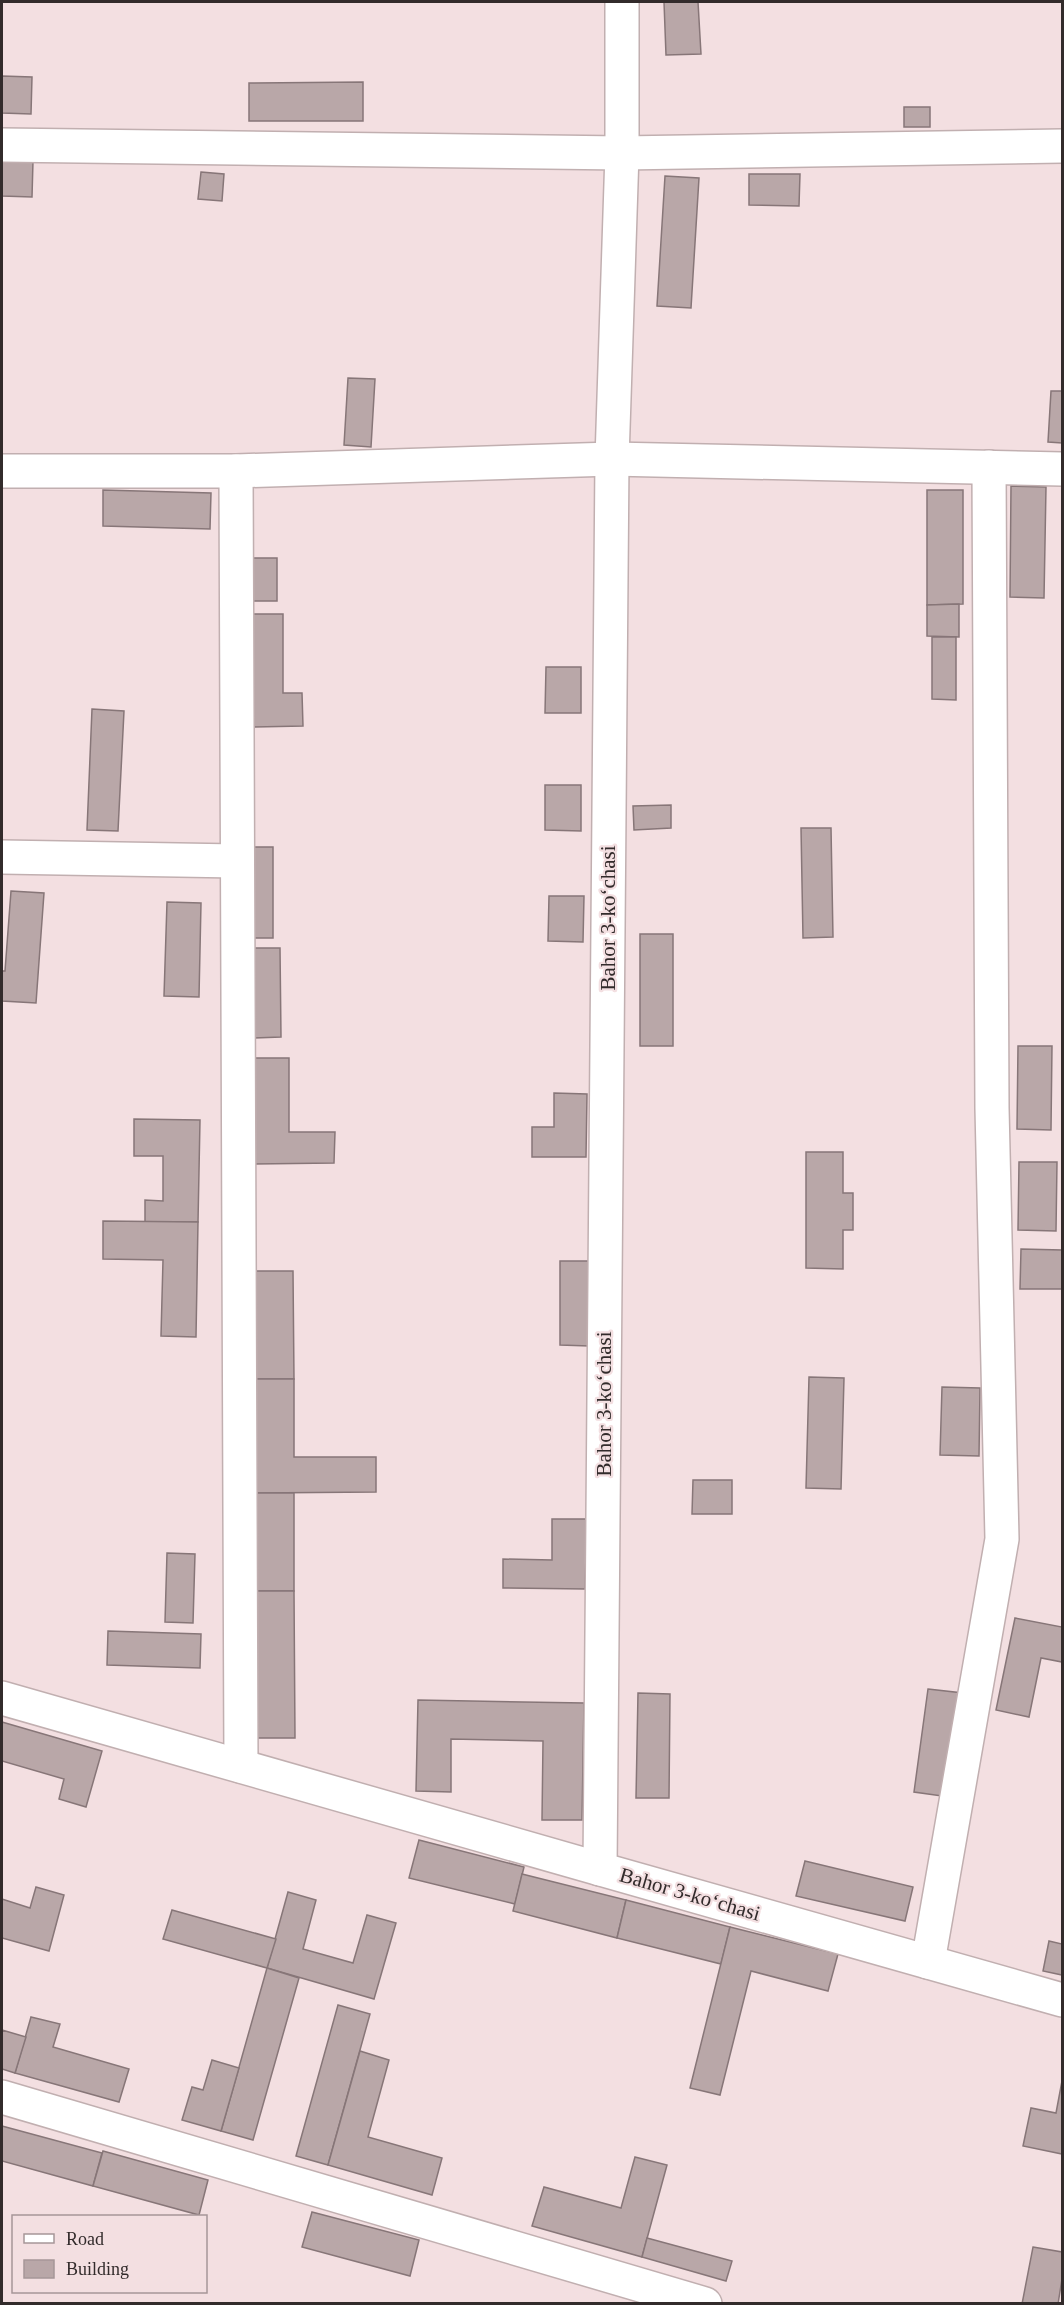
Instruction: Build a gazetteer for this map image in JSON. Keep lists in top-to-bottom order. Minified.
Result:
{"streets":{"street":["Bahor 3-koʻchasi"]},"legend":["Road","Building"]}
